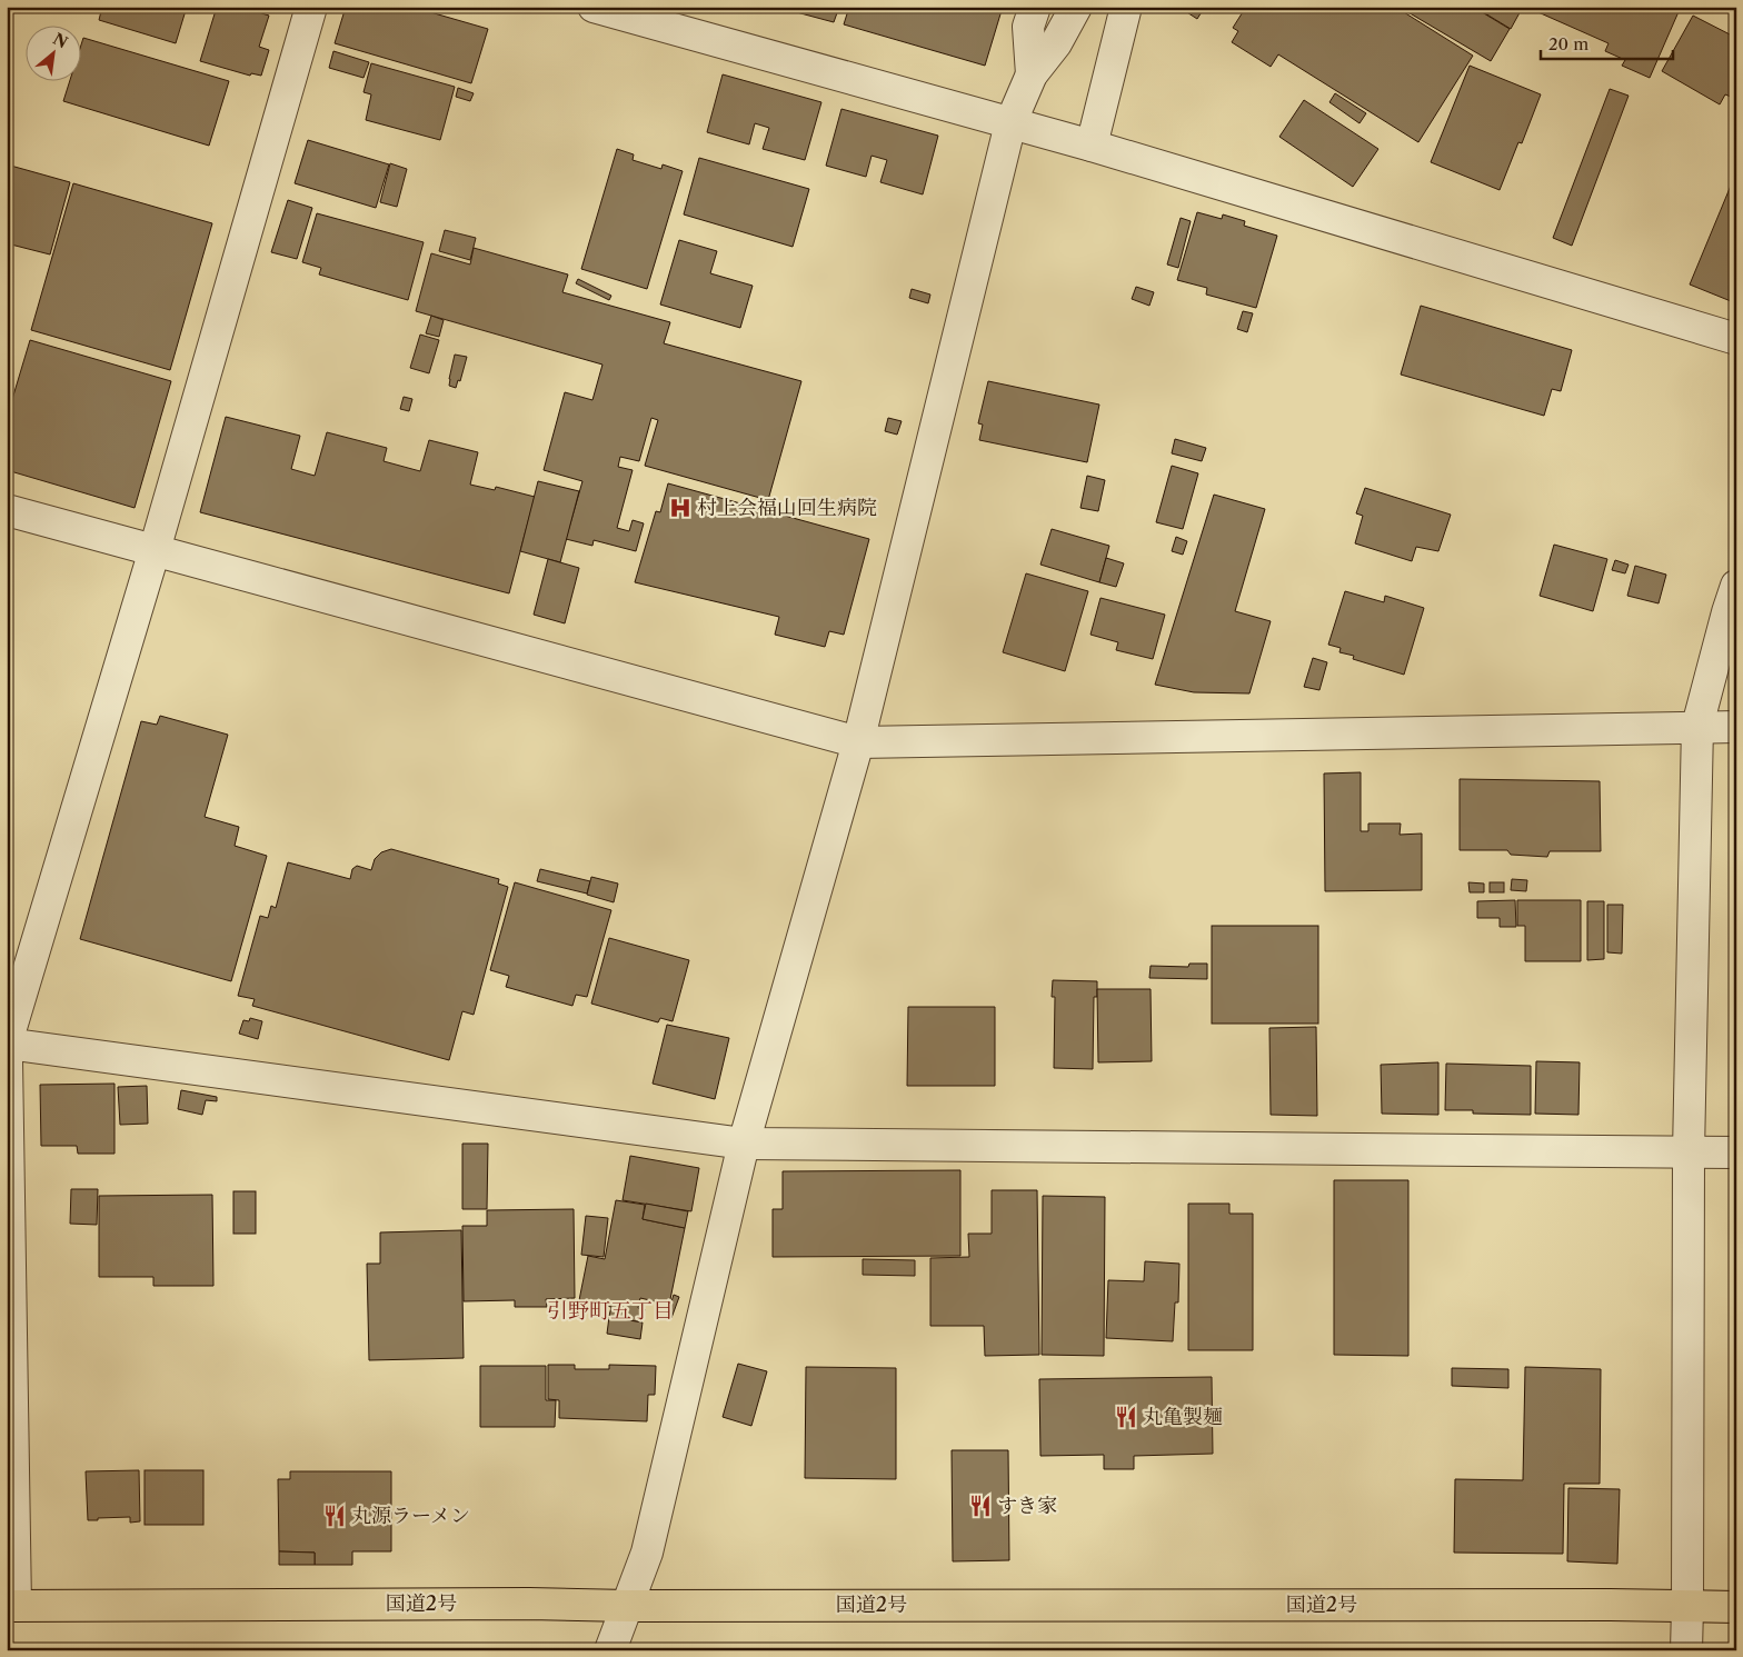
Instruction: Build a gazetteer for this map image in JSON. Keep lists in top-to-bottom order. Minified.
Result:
{"streets":{"highway":["国道2号"]},"districts":["引野町五丁目"],"places":{"hospital":["村上会福山回生病院"],"restaurant":["丸亀製麺","すき家","丸源ラーメン"]},"scale_bar":"20 m","north":"top right"}
